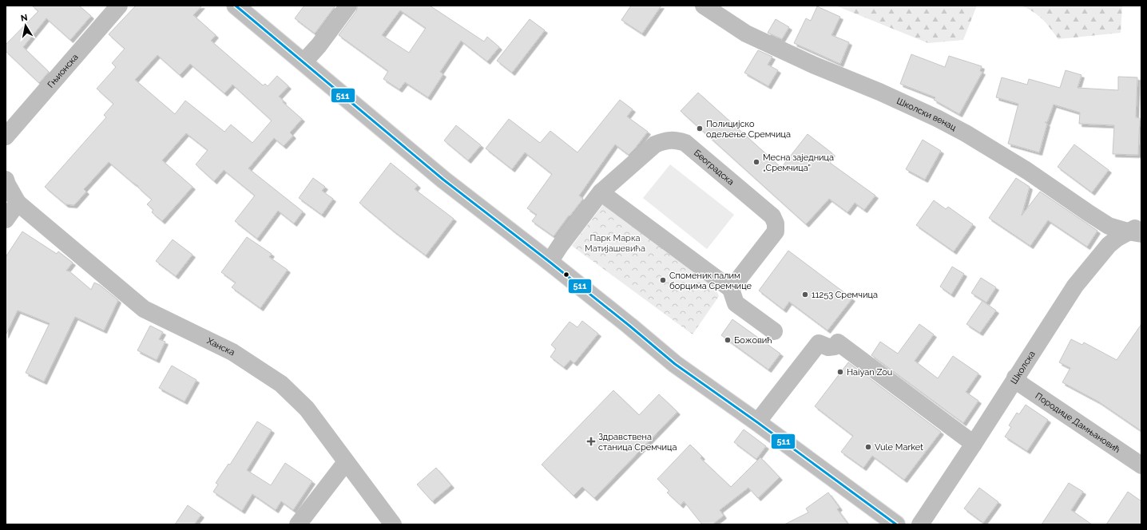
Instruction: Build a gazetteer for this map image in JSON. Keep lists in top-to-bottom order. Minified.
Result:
{"streets":{"street":["Гњионска","Школски венац","Београдска","Ханска","Школска","Породице Дамњановић"]},"crossings":[["Школски венац","Школска"],["Школска","Породице Дамњановић"]],"parks":["Парк Марка Матијашевића"],"places":{"other":["Полицијско одељење Сремчица","Месна заједница „Сремчица”","Споменик палим борцима Сремчице","11253 Сремчица","Божовић","Haiyan Zou","Vule Market"],"health":["Здравствена станица Сремчица"]},"lines":["transit line 511"],"north":"top"}
